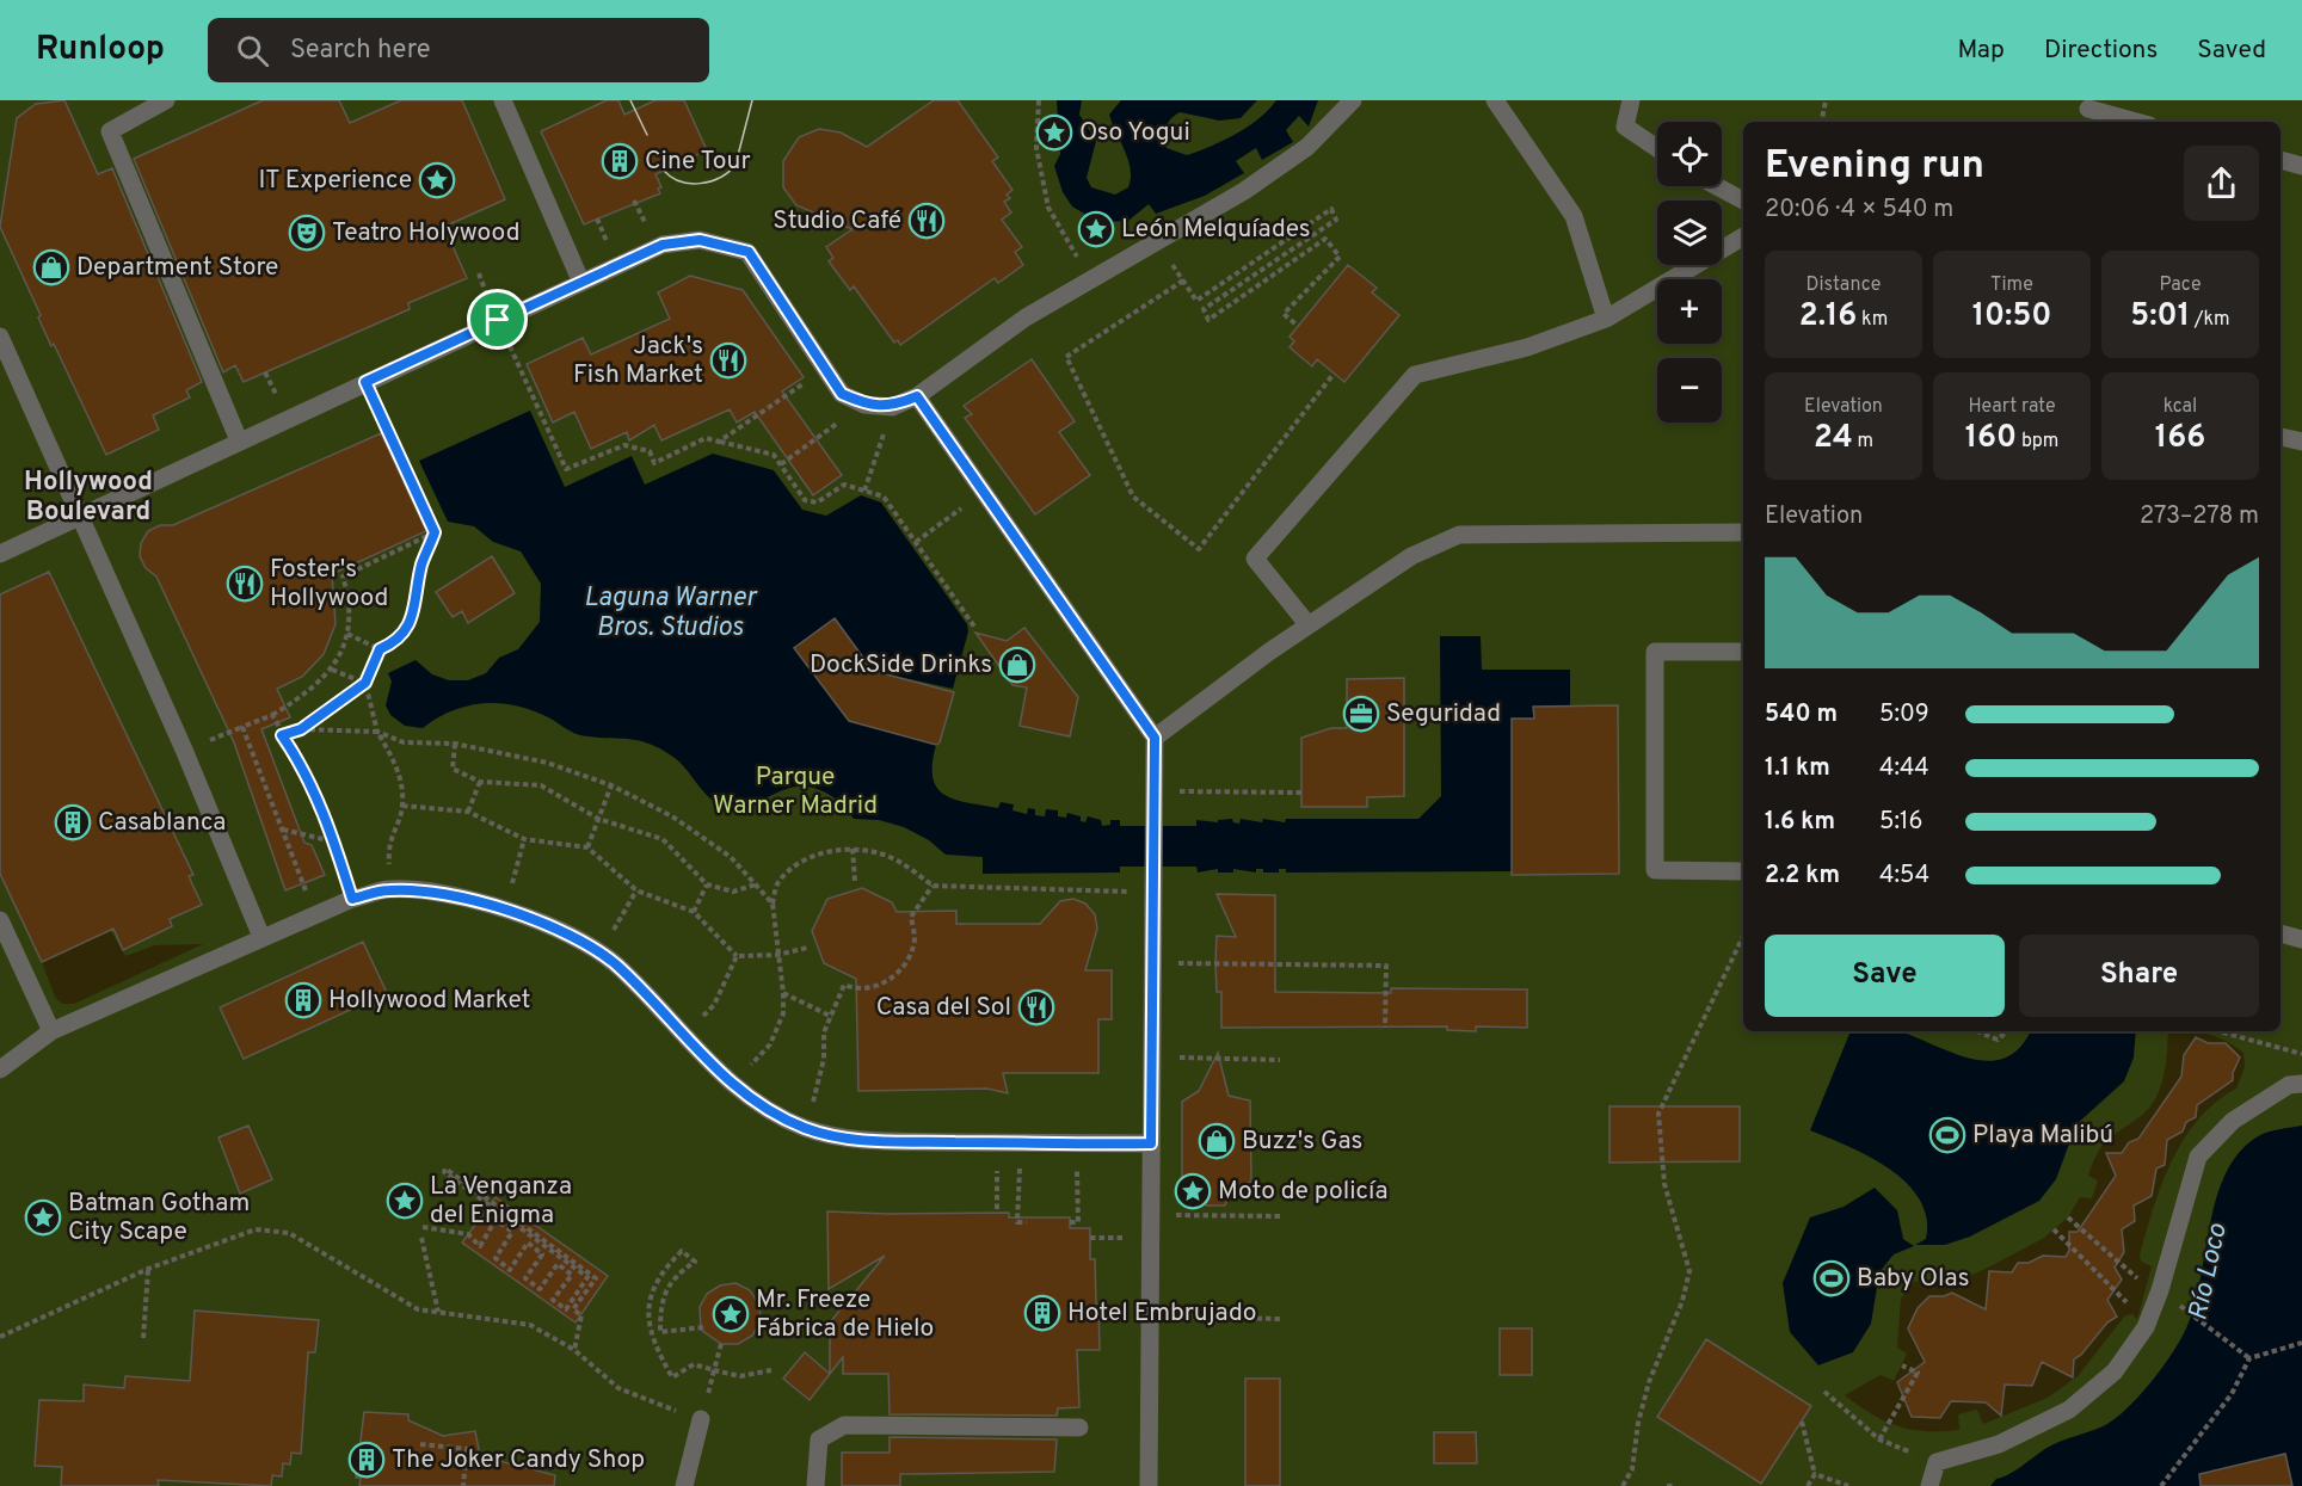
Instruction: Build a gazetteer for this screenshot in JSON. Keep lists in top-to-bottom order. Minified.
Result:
{"districts":["Hollywood Boulevard"],"water":["Laguna Warner Bros. Studios","Río Loco"],"parks":["Parque Warner Madrid"],"places":{"place":["Oso Yogui","IT Experience","León Melquíades","Moto de policía","La Venganza del Enigma","Batman Gotham City Scape","Mr. Freeze Fábrica de Hielo"],"building":["Cine Tour","Casablanca","Hollywood Market","Hotel Embrujado","The Joker Candy Shop"],"restaurant":["Studio Café","Jack's Fish Market","Foster's Hollywood","Casa del Sol"],"theatre":["Teatro Holywood"],"shop":["Department Store","DockSide Drinks","Buzz's Gas"],"office":["Seguridad"],"sports":["Playa Malibú","Baby Olas"]},"page":{"header":"Runloop","search":"Search here","nav":["Map","Directions","Saved"],"map_buttons":["+","−"],"heading":["Evening run","20:06 · 4 × 540 m"],"stats":[["Distance","2.16 km"],["Time","10:50"],["Pace","5:01 /km"],["Elevation","24 m"],["Heart rate","160 bpm"],["kcal","166"]],"chart":["Elevation","273–278 m"],"list":[{"name":"540 m","note":"5:09"},{"name":"1.1 km","note":"4:44"},{"name":"1.6 km","note":"5:16"},{"name":"2.2 km","note":"4:54"}],"buttons":["Save","Share"]}}
